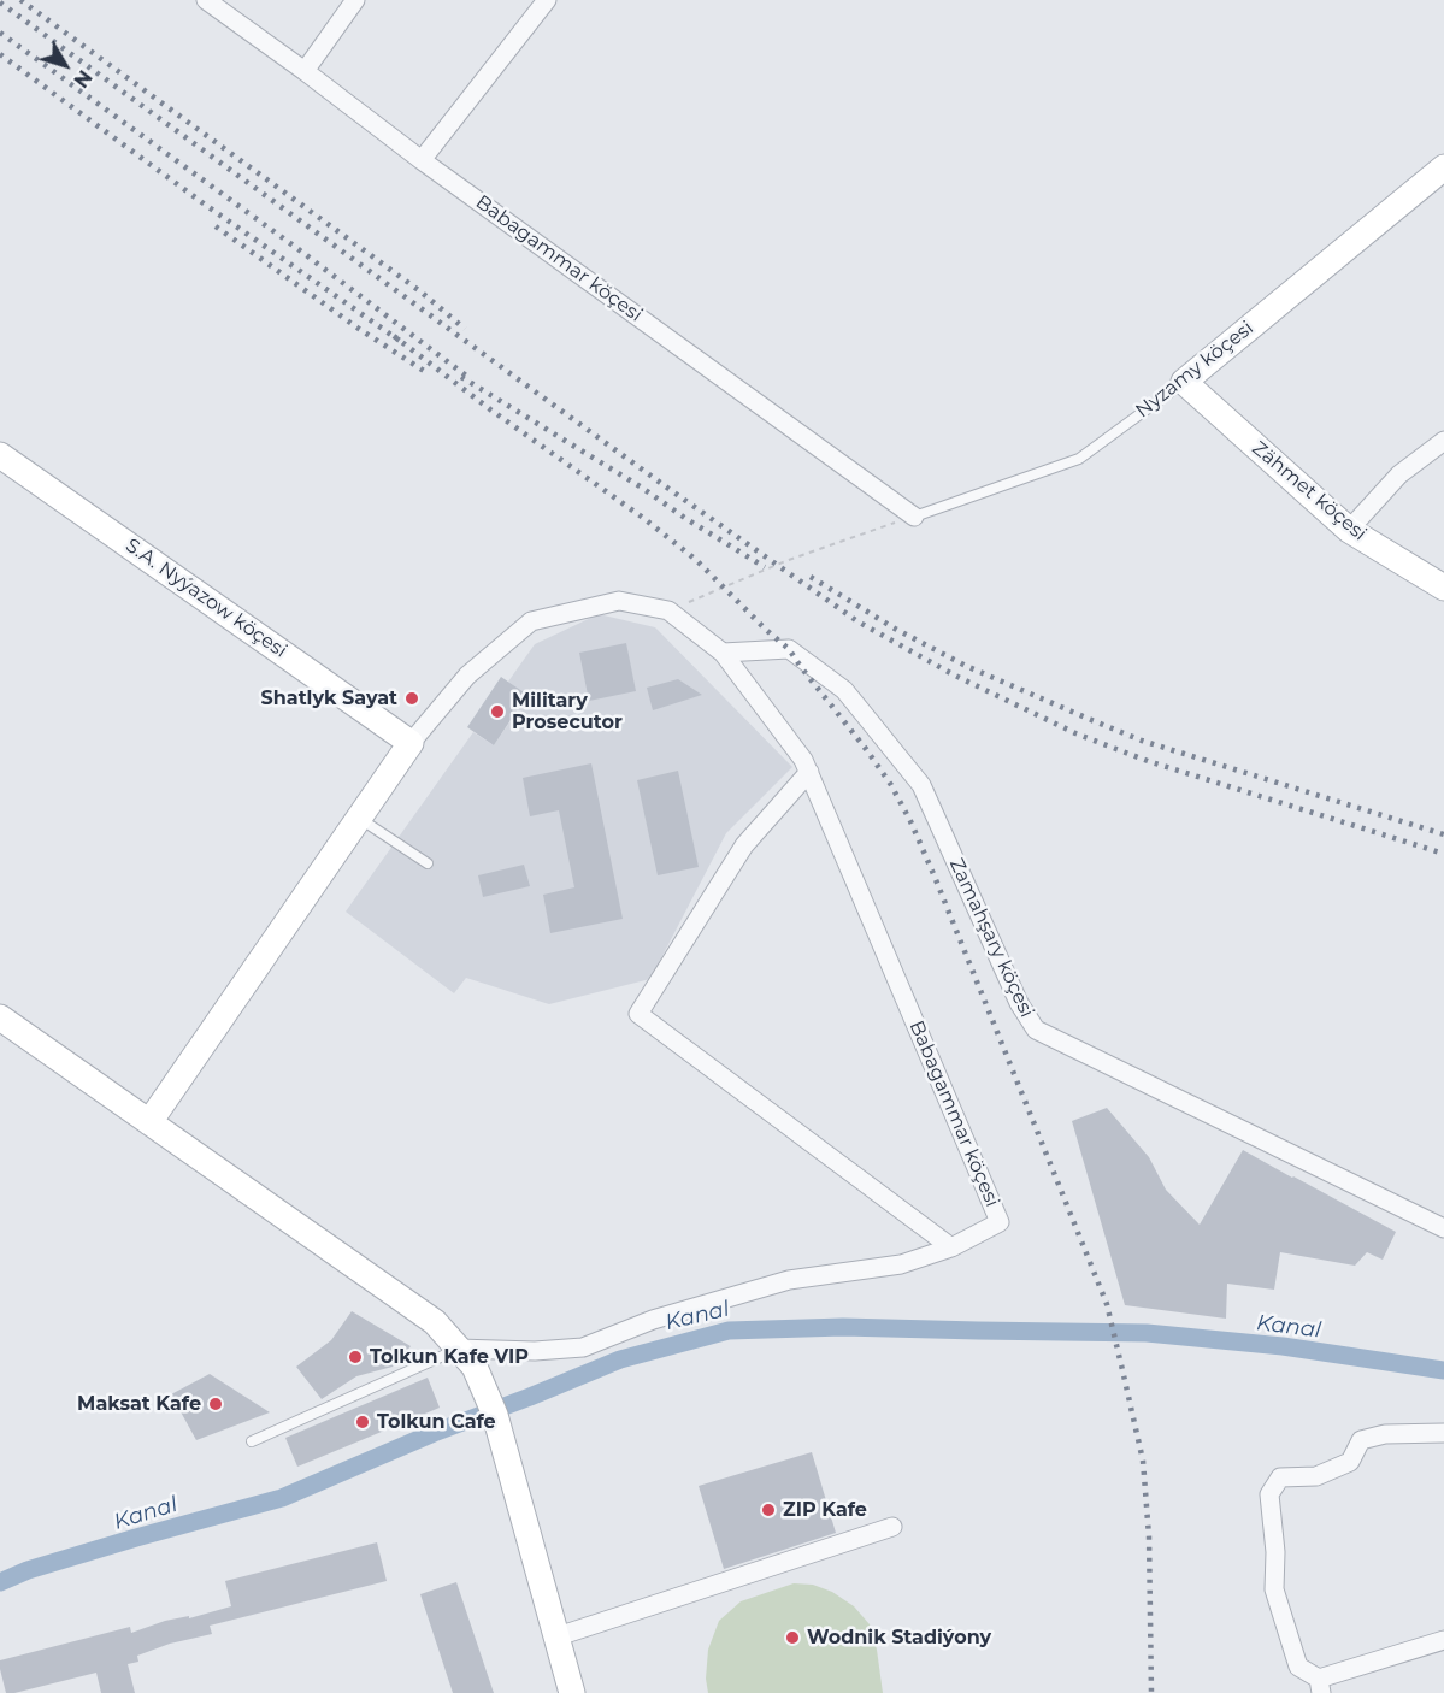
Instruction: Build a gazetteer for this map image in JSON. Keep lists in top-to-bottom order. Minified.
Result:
{"streets":{"street":["Babagammar köçesi","Nyzamy köçesi","Zähmet köçesi","S.A. Nyýazow köçesi","Zamahşary köçesi"]},"crossings":[["Babagammar köçesi","Nyzamy köçesi"],["Babagammar köçesi","S.A. Nyýazow köçesi"],["Babagammar köçesi","Zamahşary köçesi"],["Nyzamy köçesi","Zähmet köçesi"]],"water":["Kanal"],"places":["Shatlyk Sayat","Military Prosecutor","Tolkun Kafe VIP","Maksat Kafe","Tolkun Cafe","ZIP Kafe","Wodnik Stadiýony"],"north":"bottom right"}
